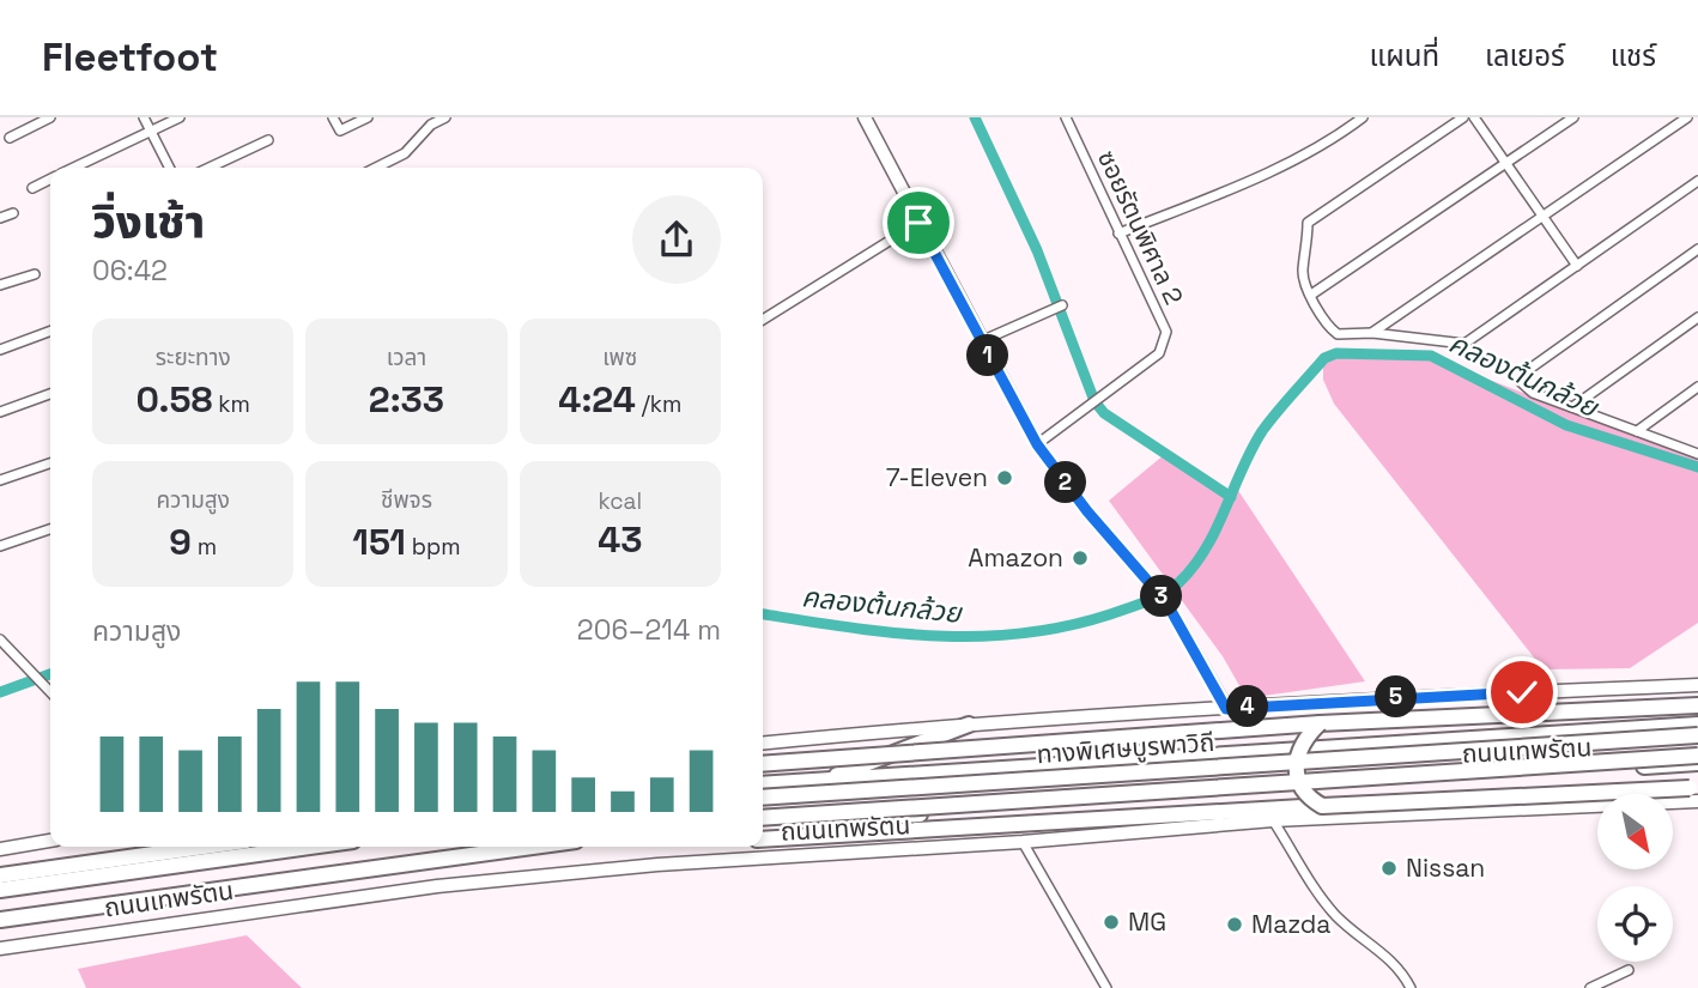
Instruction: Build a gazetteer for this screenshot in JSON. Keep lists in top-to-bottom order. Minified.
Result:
{"streets":{"highway":["ทางพิเศษบูรพาวิถี","ถนนเทพรัตน"],"street":["ซอยรัตนพิศาล 2"]},"water":["คลองต้นกล้วย"],"places":["7-Eleven","Amazon","Nissan","MG","Mazda"],"north":"bottom right","page":{"header":"Fleetfoot","nav":["แผนที่","เลเยอร์","แชร์"],"heading":["วิ่งเช้า","06:42"],"stats":[["ระยะทาง","0.58 km"],["เวลา","2:33"],["เพซ","4:24 /km"],["ความสูง","9 m"],["ชีพจร","151 bpm"],["kcal","43"]],"pins":["1","2","3","5","4"],"chart":["ความสูง","206–214 m"]}}
